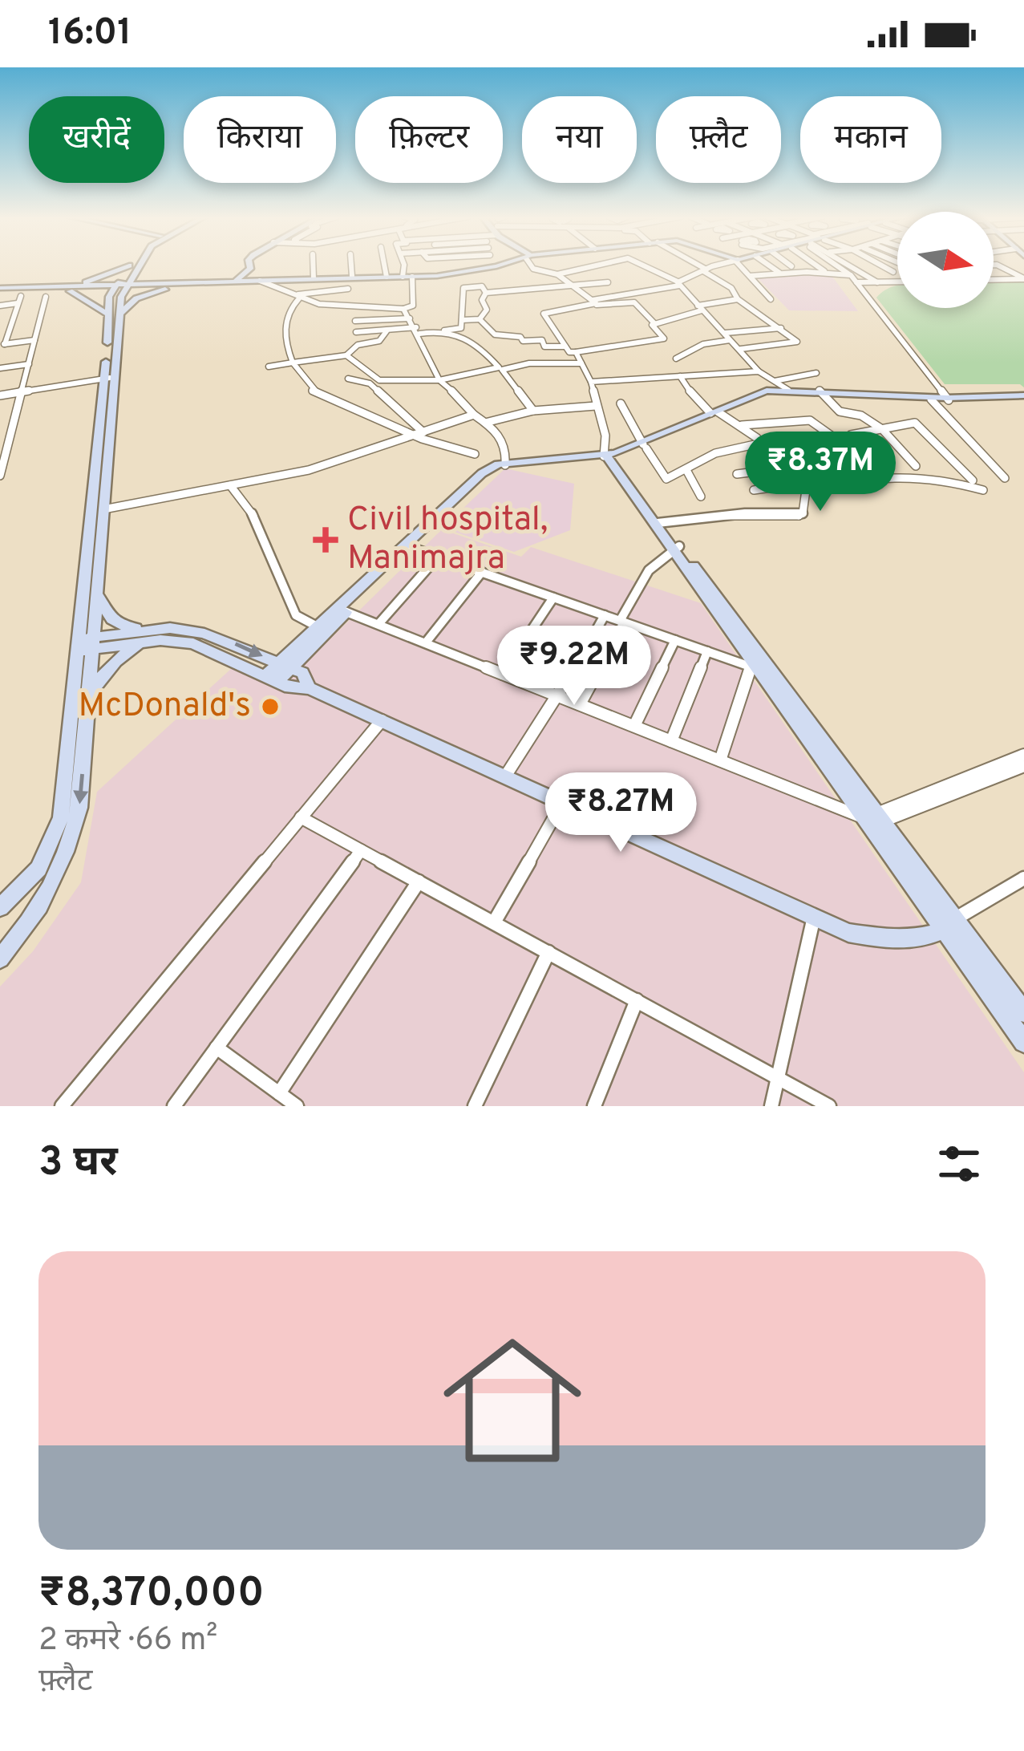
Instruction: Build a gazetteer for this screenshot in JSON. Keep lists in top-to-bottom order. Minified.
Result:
{"places":{"health":["Civil hospital, Manimajra"],"other":["McDonald's"]},"north":"right","page":{"status":"16:01","chip":["खरीदें","किराया","फ़िल्टर","नया","फ़्लैट","मकान"],"price":["₹8.37M","₹9.22M","₹8.27M"],"heading":"3 घर","list":[{"name":"₹8,370,000","note":"2 कमरे · 66 m² · फ़्लैट"}]}}
